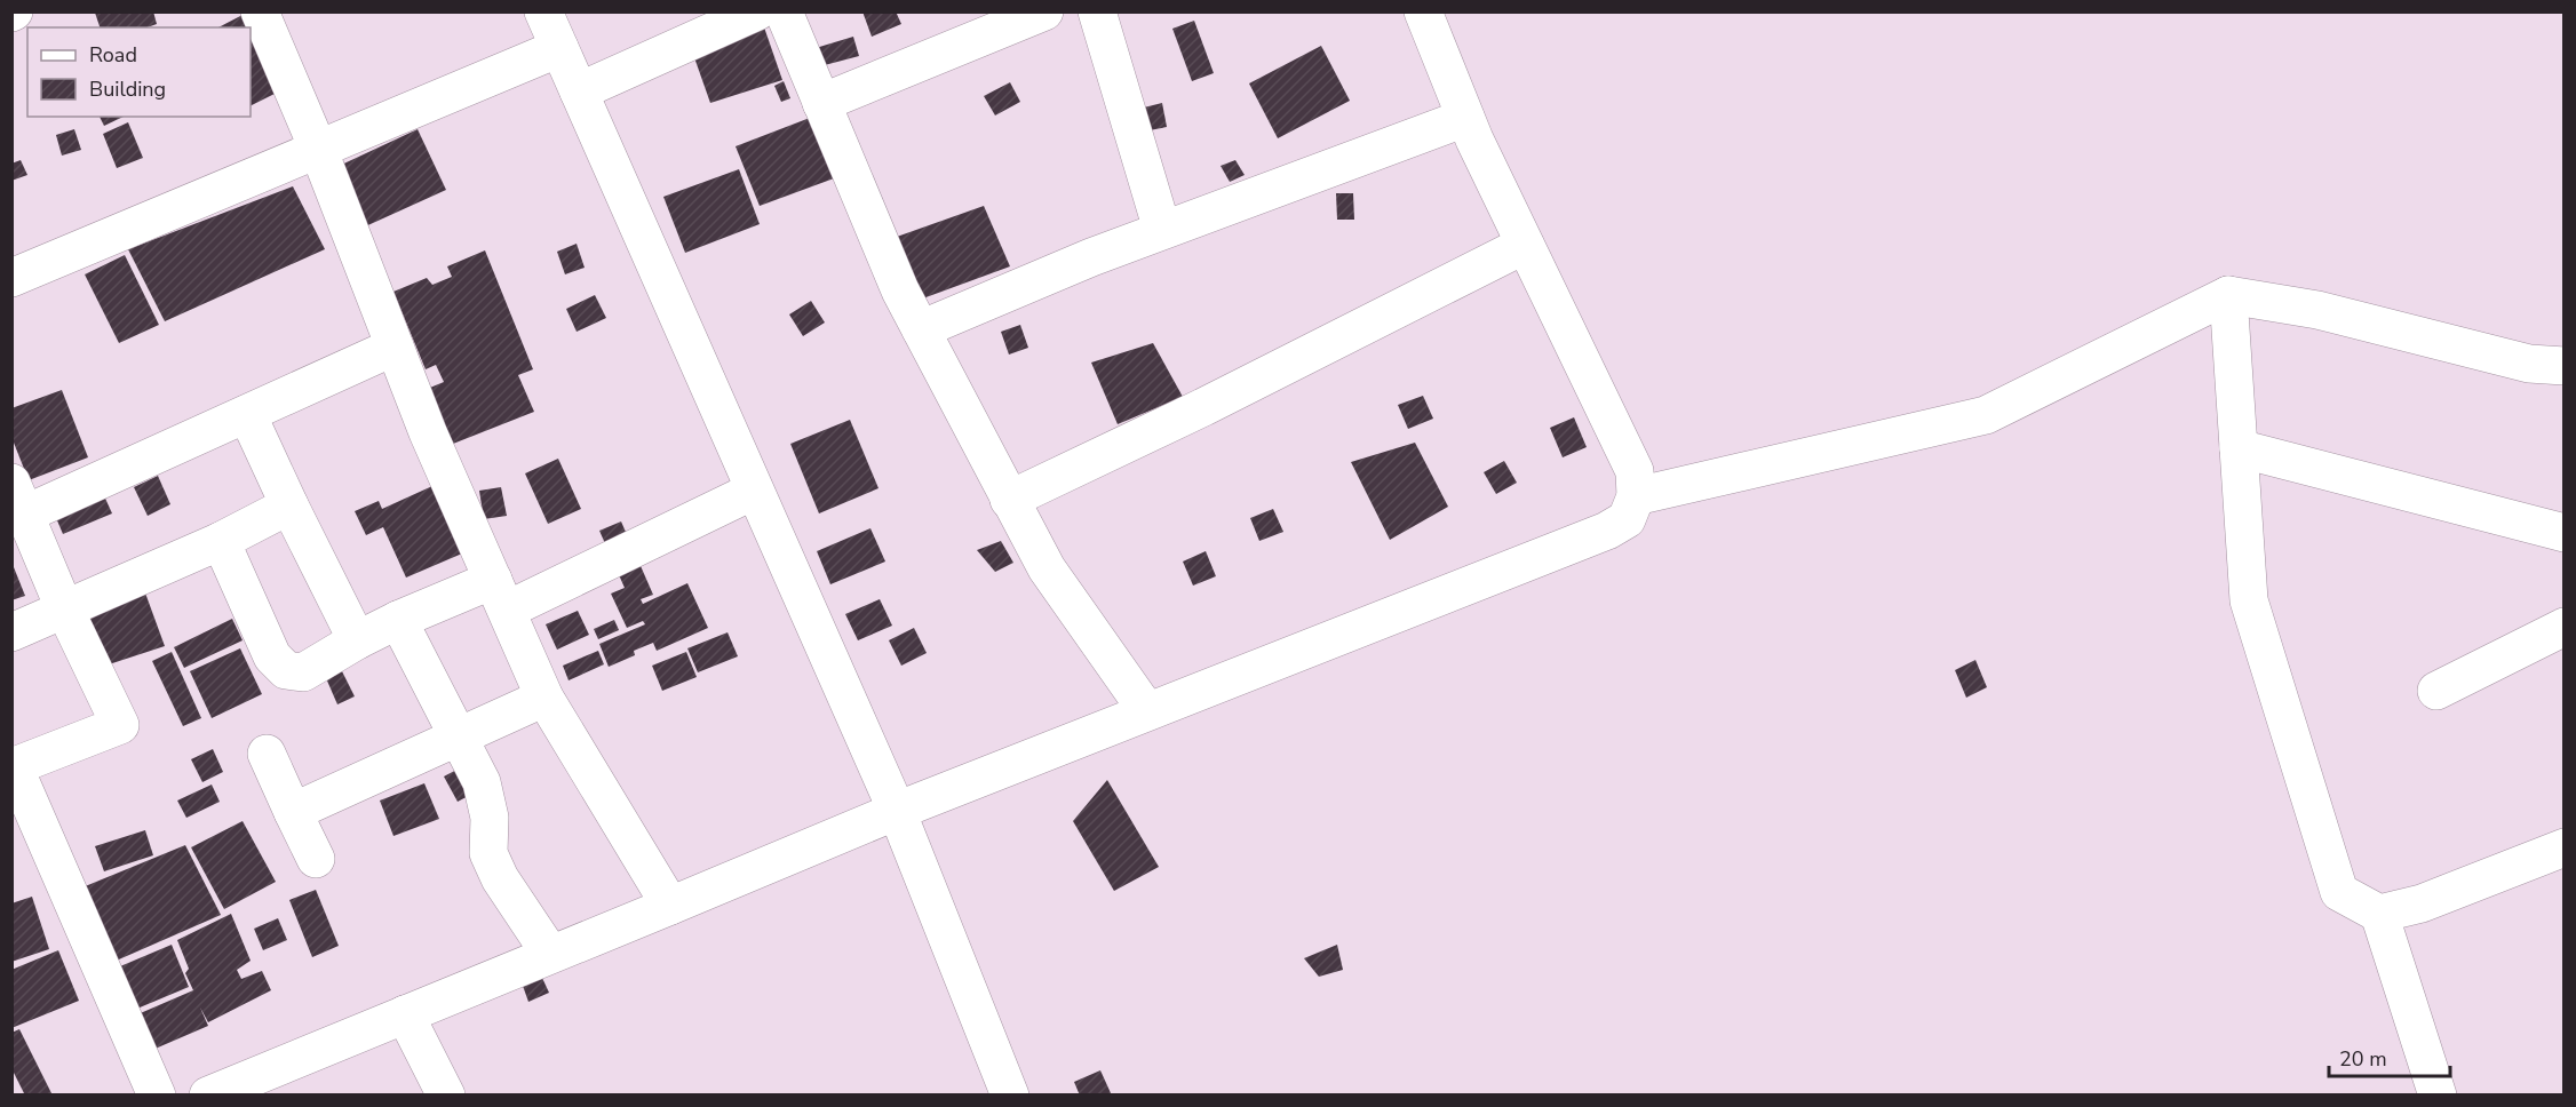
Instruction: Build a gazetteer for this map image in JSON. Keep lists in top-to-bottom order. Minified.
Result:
{"legend":["Road","Building"],"scale_bar":"20 m"}
